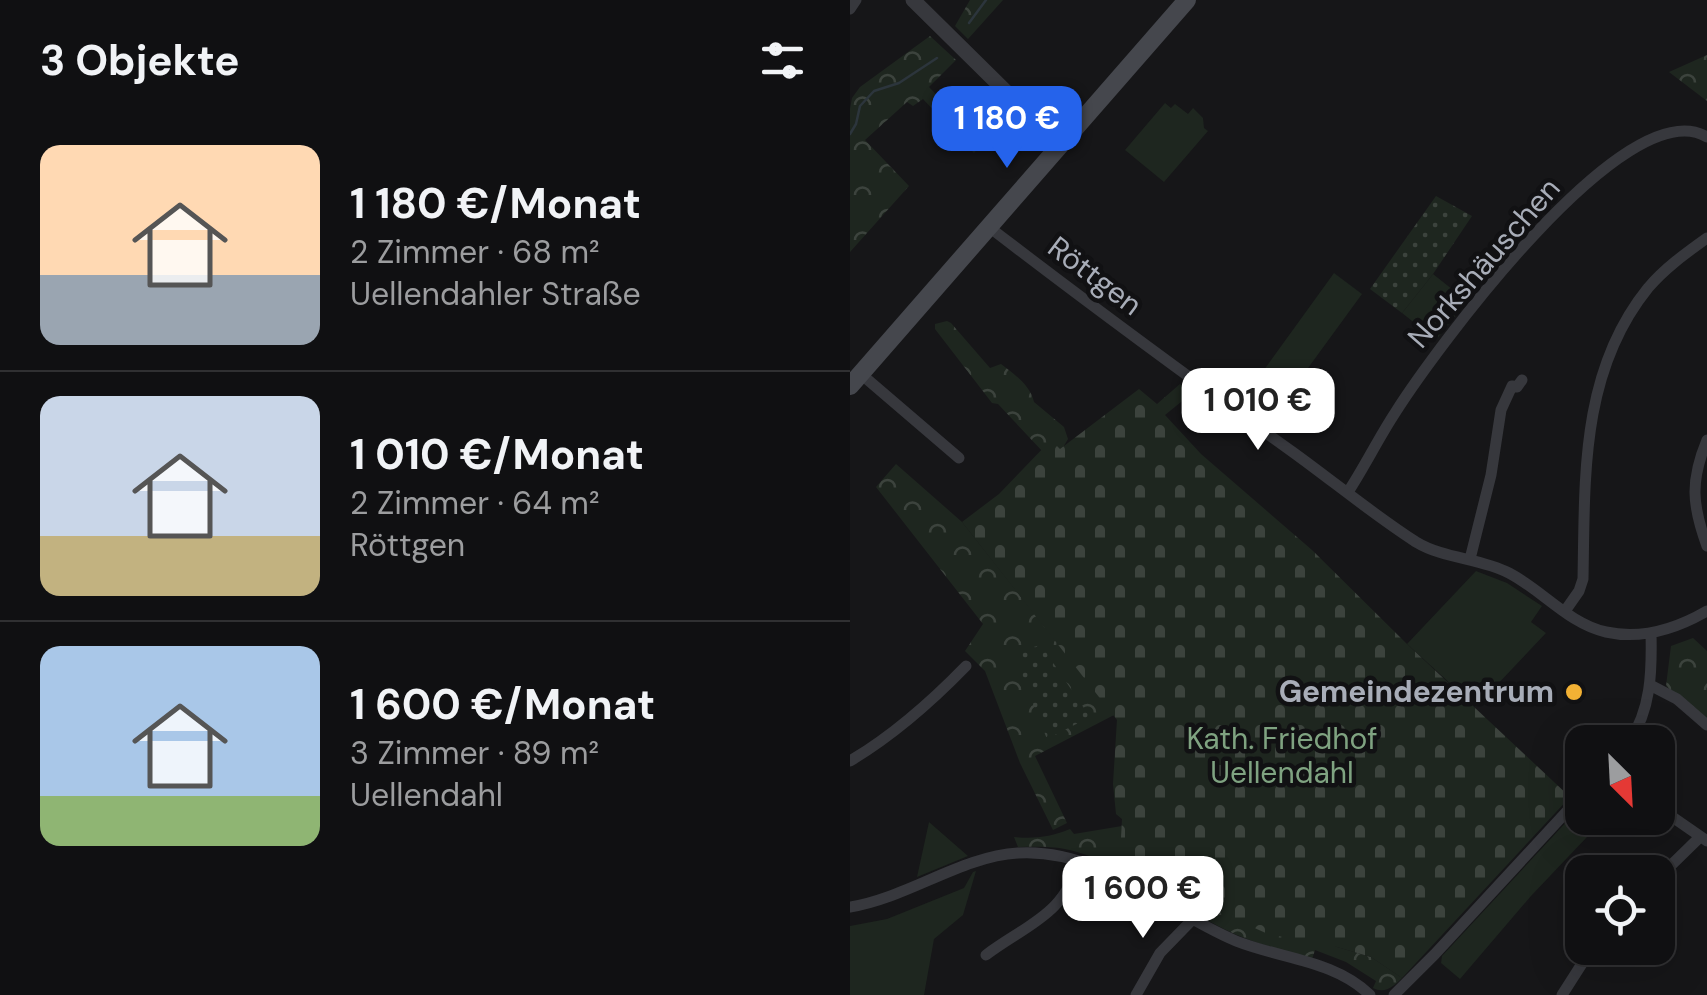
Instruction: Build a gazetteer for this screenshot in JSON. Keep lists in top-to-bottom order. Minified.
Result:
{"streets":{"street":["Norkshäuschen","Röttgen"]},"crossings":[["Norkshäuschen","Röttgen"]],"parks":["Kath. Friedhof Uellendahl"],"places":["Gemeindezentrum"],"north":"bottom right","page":{"heading":"3 Objekte","price":["1 180 €","1 010 €","1 600 €"],"list":[{"name":"1 180 €/Monat","note":"2 Zimmer · 68 m² · Uellendahler Straße"},{"name":"1 010 €/Monat","note":"2 Zimmer · 64 m² · Röttgen"},{"name":"1 600 €/Monat","note":"3 Zimmer · 89 m² · Uellendahl"}]}}
